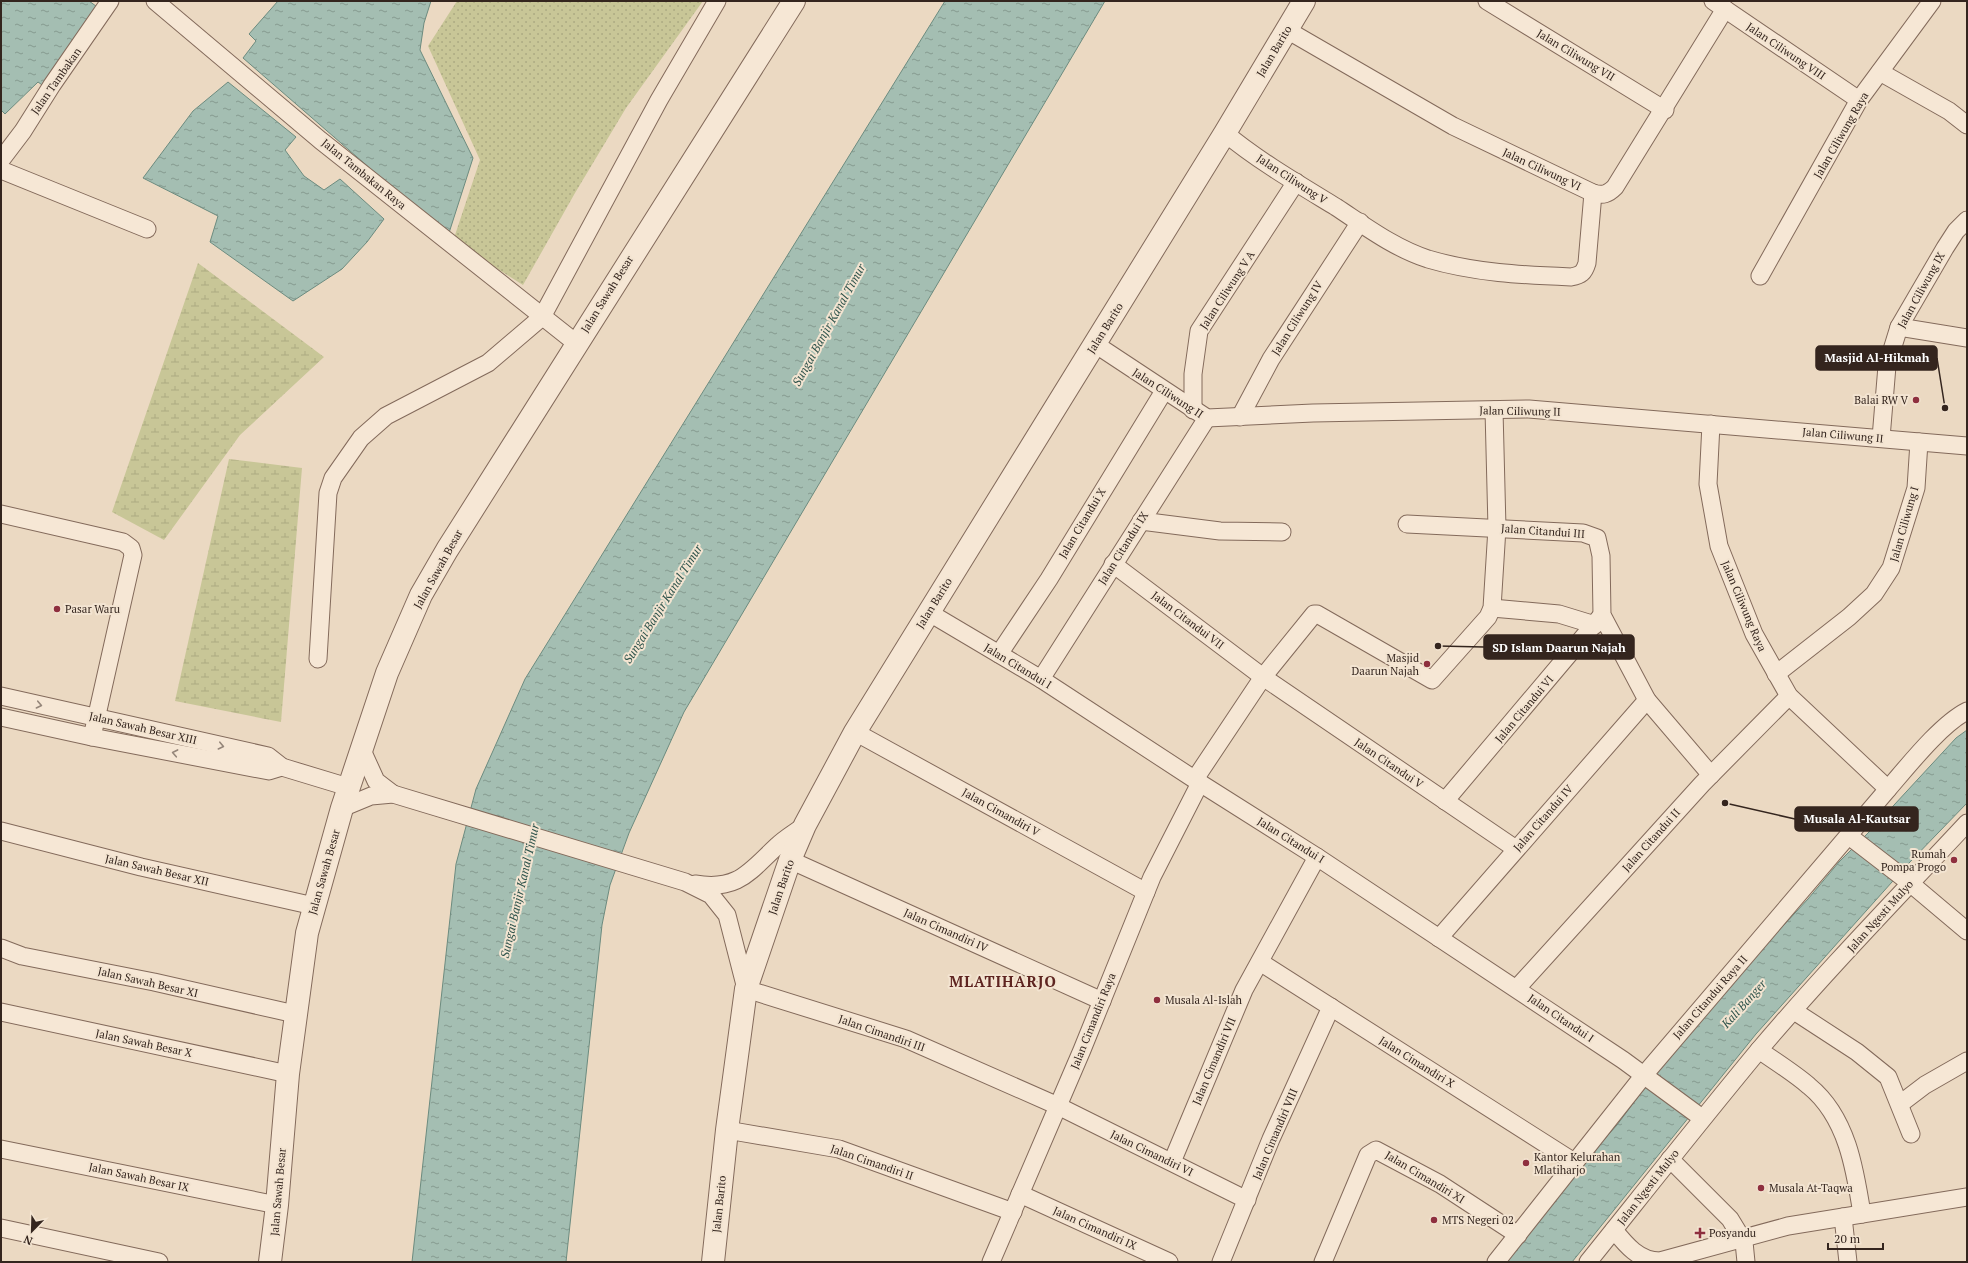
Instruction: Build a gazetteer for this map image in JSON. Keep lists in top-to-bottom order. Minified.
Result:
{"streets":{"street":["Jalan Barito","Jalan Ciliwung VIII","Jalan Ciliwung VII","Jalan Tambakan","Jalan Ciliwung Raya","Jalan Ciliwung VI","Jalan Tambakan Raya","Jalan Ciliwung V","Jalan Ciliwung V A","Jalan Ciliwung IX","Jalan Sawah Besar","Jalan Ciliwung IV","Jalan Ciliwung II","Jalan Citandui X","Jalan Ciliwung I","Jalan Citandui III","Jalan Citandui IX","Jalan Citandui VII","Jalan Citandui I","Jalan Citandui VI","Jalan Sawah Besar XIII","Jalan Citandui V","Jalan Cimandiri V","Jalan Citandui IV","Jalan Citandui II","Jalan Sawah Besar XII","Jalan Ngesti Mulyo","Jalan Cimandiri IV","Jalan Sawah Besar XI","Jalan Citandui Raya II","Jalan Cimandiri Raya","Jalan Cimandiri III","Jalan Sawah Besar X","Jalan Cimandiri VII","Jalan Cimandiri X","Jalan Cimandiri VIII","Jalan Cimandiri VI","Jalan Cimandiri II","Jalan Sawah Besar IX","Jalan Cimandiri XI","Jalan Cimandiri IX"]},"crossings":[["Jalan Barito","Jalan Ciliwung VI"],["Jalan Barito","Jalan Ciliwung V"],["Jalan Barito","Jalan Ciliwung II"],["Jalan Barito","Jalan Citandui I"],["Jalan Barito","Jalan Cimandiri V"],["Jalan Barito","Jalan Cimandiri IV"],["Jalan Barito","Jalan Cimandiri III"],["Jalan Barito","Jalan Cimandiri II"],["Jalan Ciliwung VIII","Jalan Ciliwung Raya"],["Jalan Ciliwung VIII","Jalan Ciliwung VI"],["Jalan Ciliwung VII","Jalan Ciliwung VI"],["Jalan Ciliwung Raya","Jalan Ciliwung II"],["Jalan Ciliwung Raya","Jalan Ciliwung I"],["Jalan Ciliwung Raya","Jalan Citandui II"],["Jalan Ciliwung Raya","Jalan Citandui Raya II"],["Jalan Ciliwung VI","Jalan Ciliwung V"],["Jalan Tambakan Raya","Jalan Sawah Besar"],["Jalan Ciliwung V","Jalan Ciliwung V A"],["Jalan Ciliwung V","Jalan Ciliwung IV"],["Jalan Ciliwung V A","Jalan Ciliwung II"],["Jalan Ciliwung V A","Jalan Citandui IX"],["Jalan Ciliwung IX","Jalan Ciliwung II"],["Jalan Sawah Besar","Jalan Sawah Besar XIII"],["Jalan Sawah Besar","Jalan Sawah Besar XII"],["Jalan Sawah Besar","Jalan Sawah Besar XI"],["Jalan Sawah Besar","Jalan Sawah Besar X"],["Jalan Sawah Besar","Jalan Sawah Besar IX"],["Jalan Ciliwung IV","Jalan Ciliwung II"],["Jalan Ciliwung II","Jalan Citandui X"],["Jalan Ciliwung II","Jalan Ciliwung I"],["Jalan Ciliwung II","Jalan Citandui IX"],["Jalan Citandui X","Jalan Citandui I"],["Jalan Citandui III","Jalan Citandui VI"],["Jalan Citandui III","Jalan Citandui IV"],["Jalan Citandui III","Jalan Citandui II"],["Jalan Citandui IX","Jalan Citandui VII"],["Jalan Citandui IX","Jalan Citandui I"],["Jalan Citandui VII","Jalan Citandui V"],["Jalan Citandui VII","Jalan Cimandiri Raya"],["Jalan Citandui I","Jalan Citandui IV"],["Jalan Citandui I","Jalan Citandui II"],["Jalan Citandui I","Jalan Ngesti Mulyo"],["Jalan Citandui I","Jalan Citandui Raya II"],["Jalan Citandui I","Jalan Cimandiri Raya"],["Jalan Citandui I","Jalan Cimandiri VII"],["Jalan Citandui VI","Jalan Citandui V"],["Jalan Citandui V","Jalan Citandui IV"],["Jalan Citandui V","Jalan Cimandiri Raya"],["Jalan Cimandiri V","Jalan Cimandiri Raya"],["Jalan Cimandiri IV","Jalan Cimandiri Raya"],["Jalan Citandui Raya II","Jalan Cimandiri X"],["Jalan Citandui Raya II","Jalan Cimandiri XI"],["Jalan Cimandiri Raya","Jalan Cimandiri III"],["Jalan Cimandiri Raya","Jalan Cimandiri VI"],["Jalan Cimandiri Raya","Jalan Cimandiri II"],["Jalan Cimandiri Raya","Jalan Cimandiri IX"],["Jalan Cimandiri III","Jalan Cimandiri VI"],["Jalan Cimandiri VII","Jalan Cimandiri X"],["Jalan Cimandiri VII","Jalan Cimandiri VI"],["Jalan Cimandiri X","Jalan Cimandiri VIII"],["Jalan Cimandiri VIII","Jalan Cimandiri VI"]],"districts":["MLATIHARJO"],"water":["Sungai Banjir Kanal Timur","Kali Banger"],"places":{"other":["Balai RW V","Masjid Al-Hikmah","Pasar Waru","SD Islam Daarun Najah","Masjid Daarun Najah","Musala Al-Kautsar","Rumah Pompa Progo","Musala Al-Islah","Kantor Kelurahan Mlatiharjo","Musala At-Taqwa","MTS Negeri 02"],"health":["Posyandu"]},"scale_bar":"20 m","north":"bottom left"}
